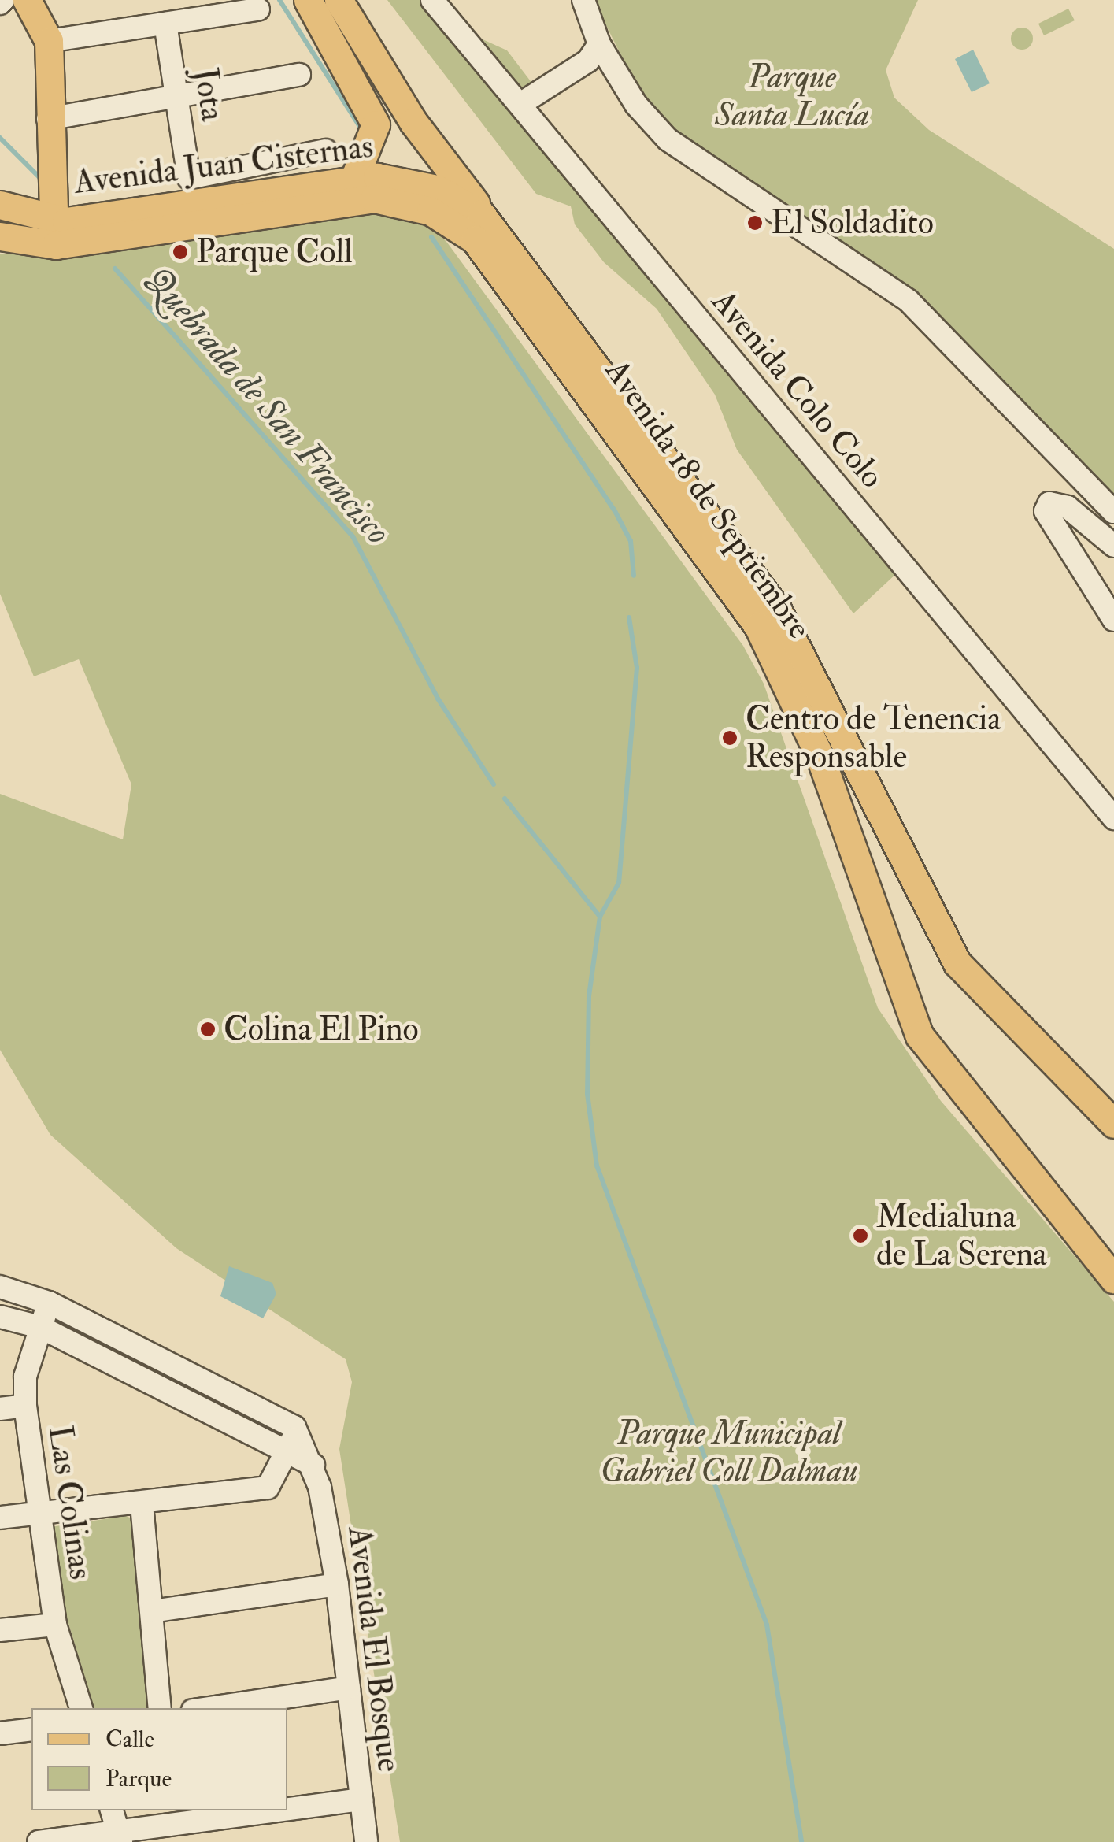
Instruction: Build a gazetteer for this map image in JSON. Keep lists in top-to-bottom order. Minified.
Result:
{"streets":{"main road":["Avenida Juan Cisternas","Avenida 18 de Septiembre"],"street":["Jota","Avenida Colo Colo","Las Colinas","Avenida El Bosque"]},"crossings":[["Avenida Juan Cisternas","Avenida 18 de Septiembre"]],"water":["Quebrada de San Francisco"],"parks":["Parque Santa Lucía","Parque Municipal Gabriel Coll Dalmau"],"places":["El Soldadito","Parque Coll","Centro de Tenencia Responsable","Colina El Pino","Medialuna de La Serena"],"legend":["Calle","Parque"]}
